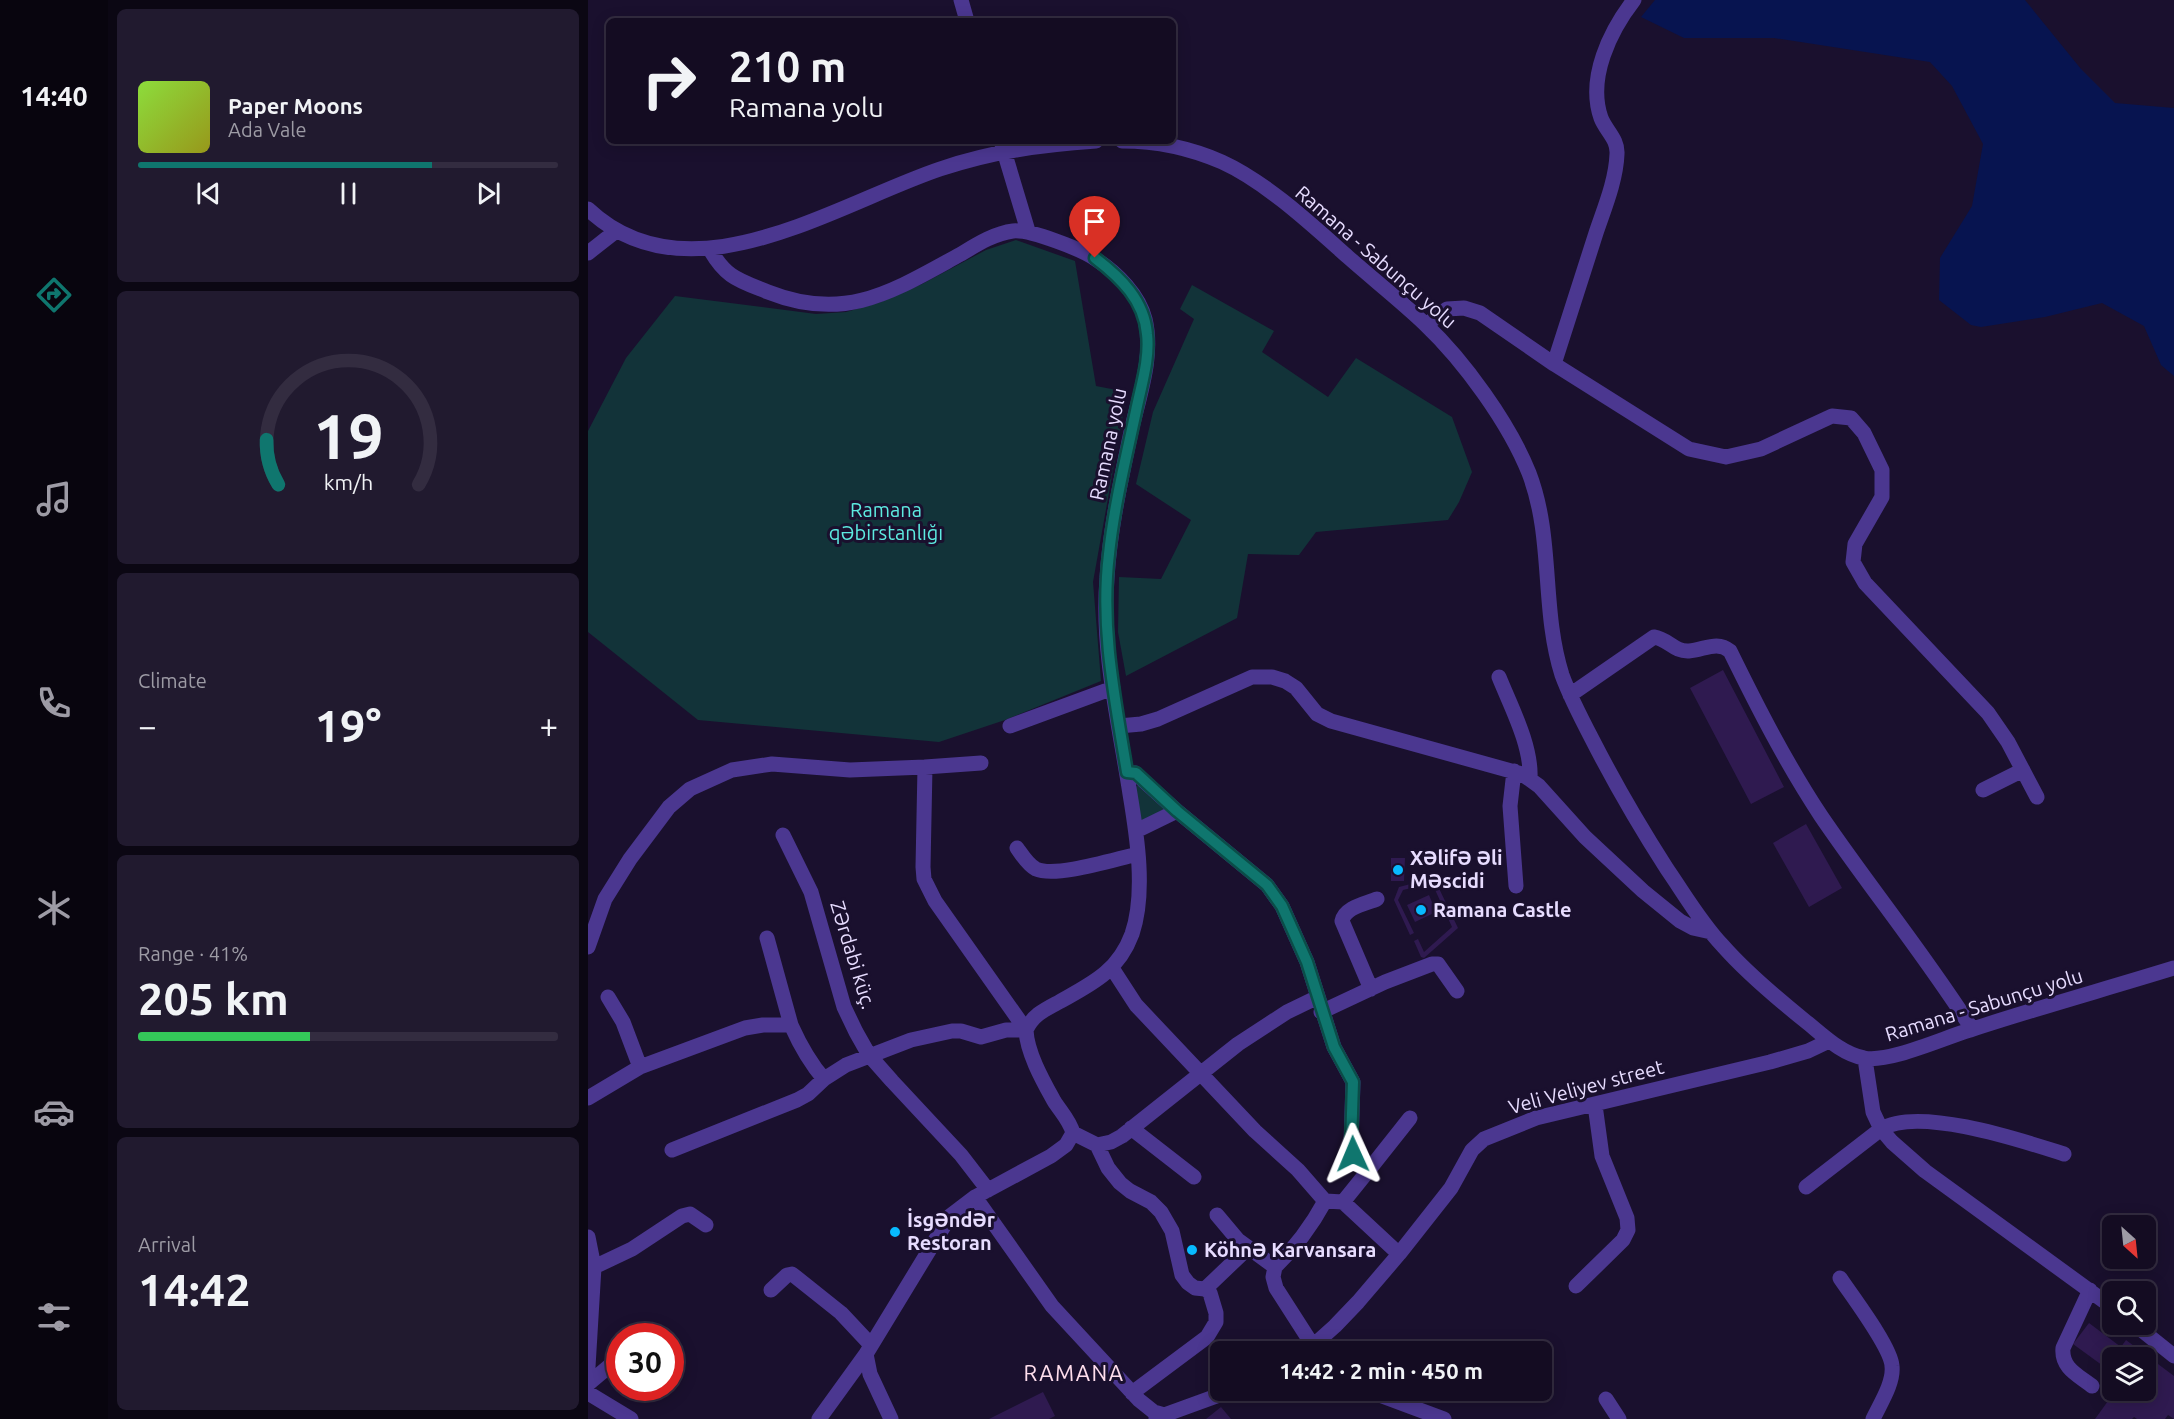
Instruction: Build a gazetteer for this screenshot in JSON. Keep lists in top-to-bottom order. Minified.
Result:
{"streets":{"street":["Ramana - Sabunçu yolu","Ramana yolu","Zərdabi küç.","Veli Veliyev street"]},"crossings":[["Ramana - Sabunçu yolu","Veli Veliyev street"]],"districts":["RAMANA"],"parks":["Ramana qəbirstanlığı"],"places":["Xəlifə Əli Məscidi","Ramana Castle","İsgəndər Restoran","Köhnə Karvansara"],"north":"bottom right","page":{"tabs":"14:40","turn":["210 m","Ramana yolu"],"song":["Paper Moons","Ada Vale"],"tile":["Climate",["Range · 41%","205 km"],["Arrival","14:42"]],"heat":["−","19°","+"],"limit":"30","trip":"14:42 · 2 min · 450 m","gauge":["19","km/h"]}}
